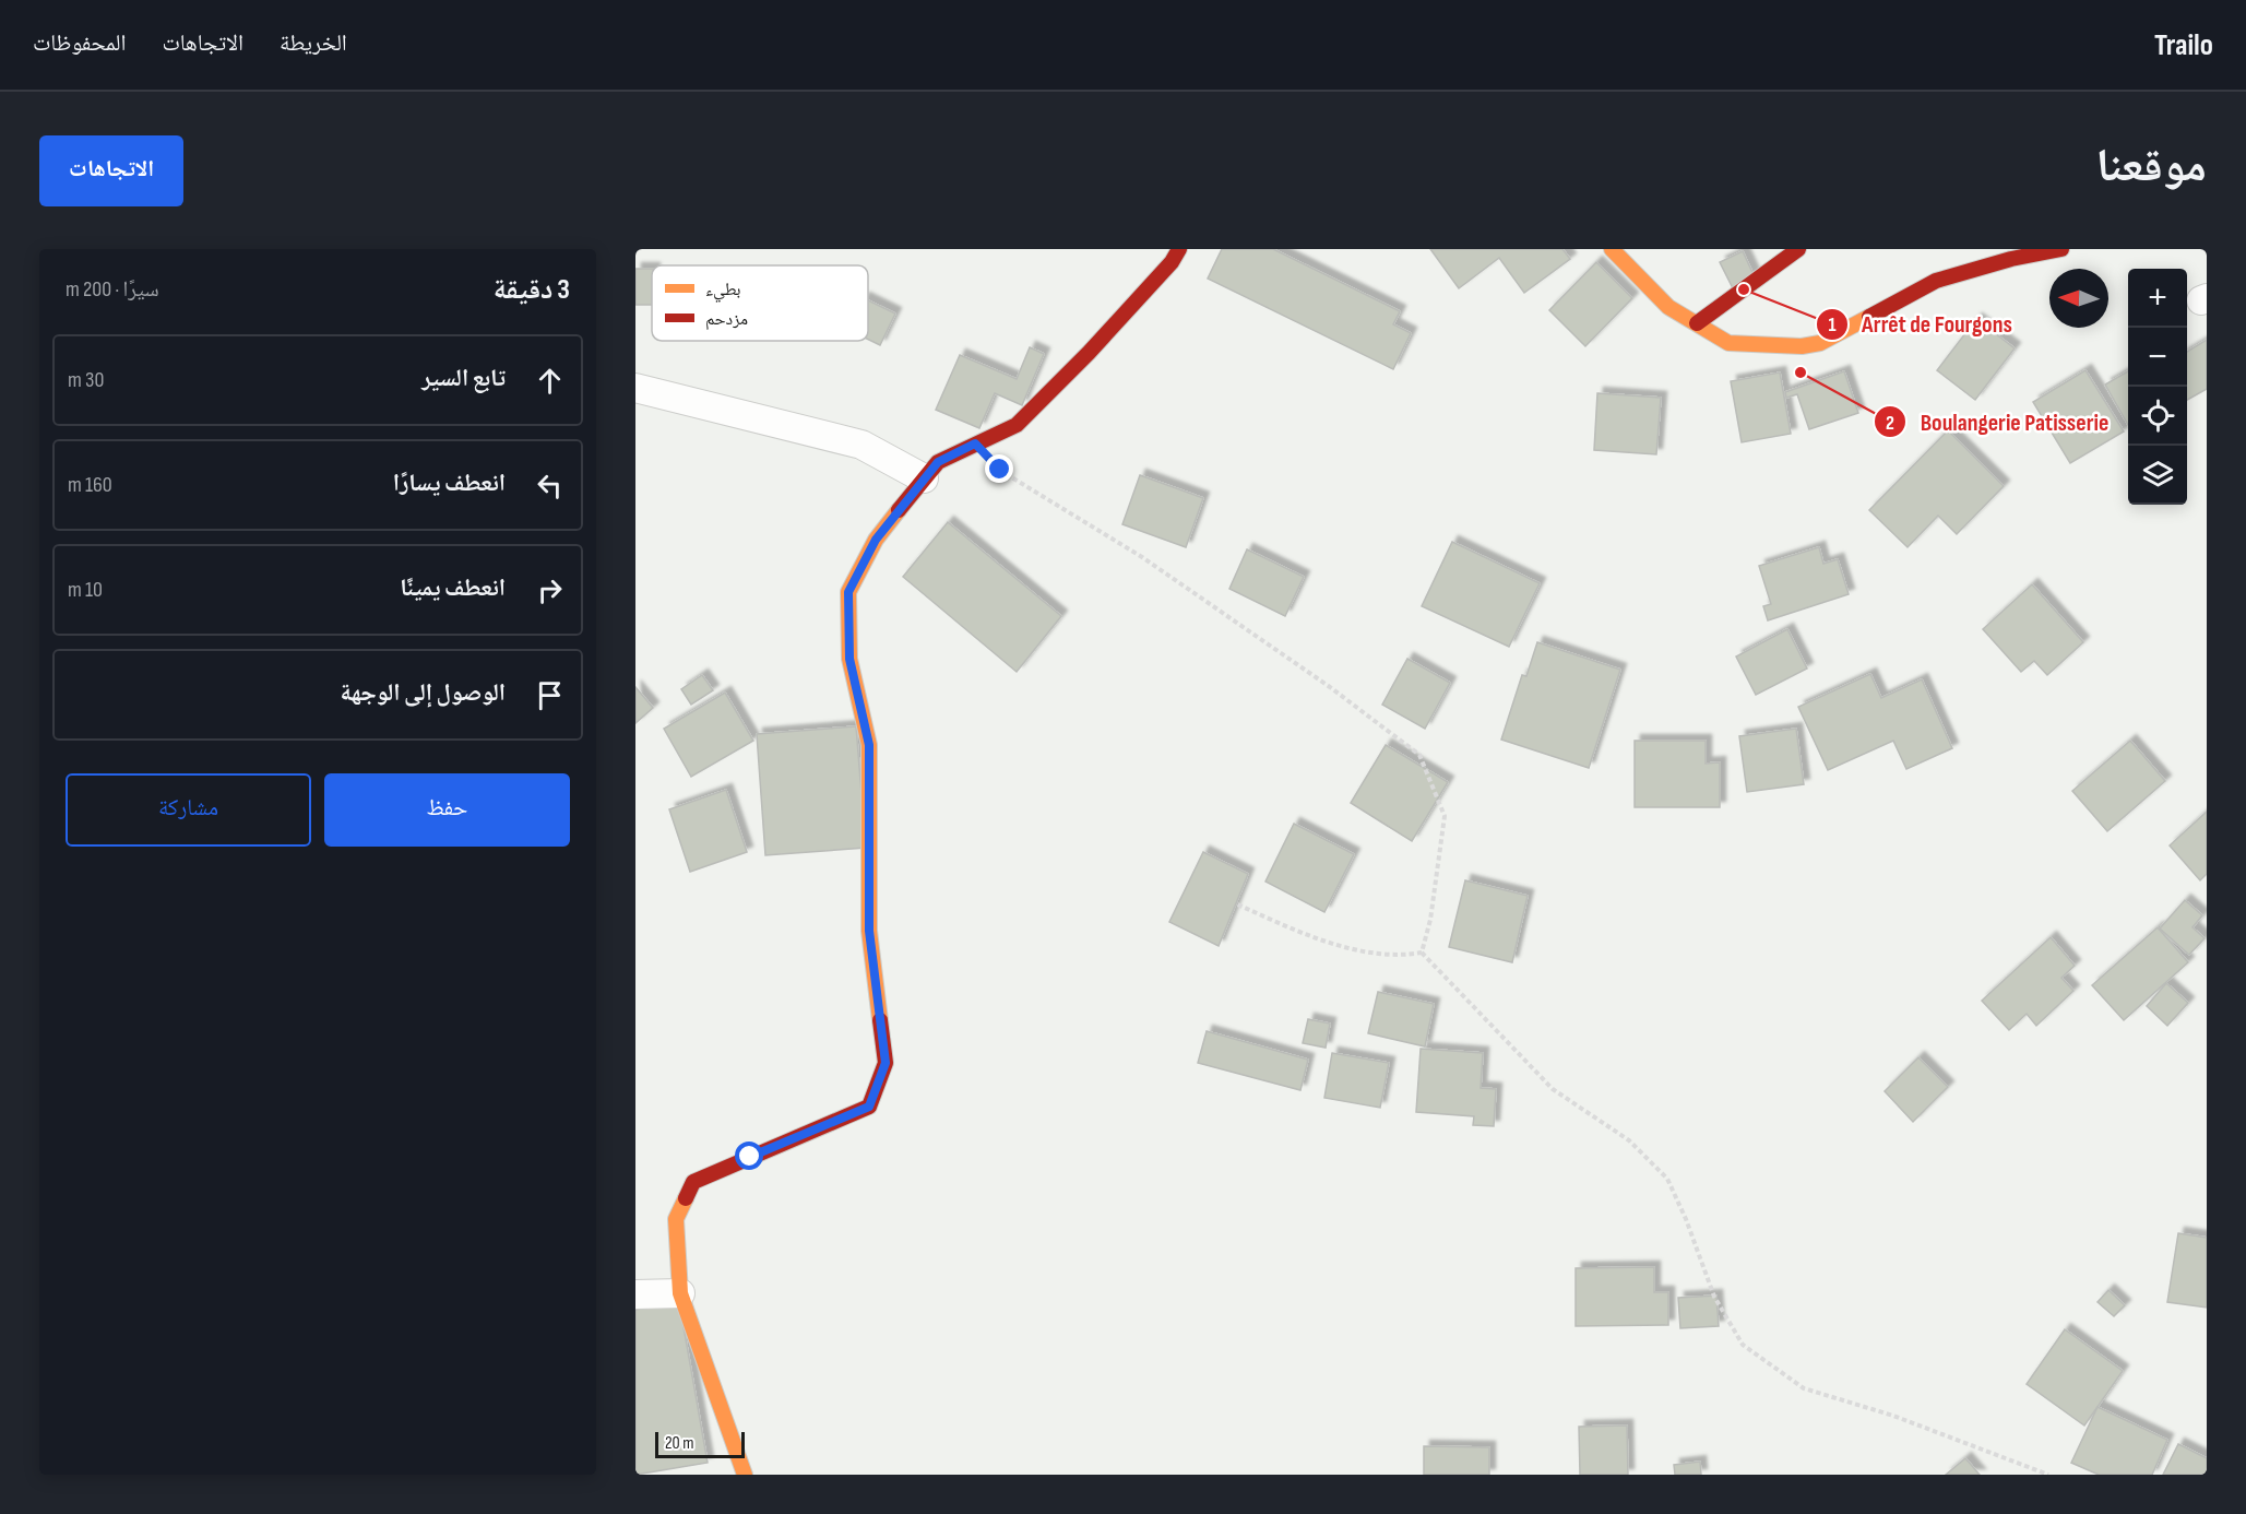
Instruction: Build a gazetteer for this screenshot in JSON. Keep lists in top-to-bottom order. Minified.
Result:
{"places":["Arrêt de Fourgons","Boulangerie Patisserie"],"legend":["بطيء","مزدحم"],"scale_bar":"20 m","north":"left","page":{"header":"Trailo","nav":["الخريطة","الاتجاهات","المحفوظات"],"title":"موقعنا","buttons":["الاتجاهات",["حفظ","مشاركة"]],"heading":["3 دقيقة","سيرًا · 200 m"],"map_buttons":["+","−"],"list":[["تابع السير","30 m"],["انعطف يسارًا","160 m"],["انعطف يمينًا","10 m"],"الوصول إلى الوجهة"],"scale":"20 m"}}
